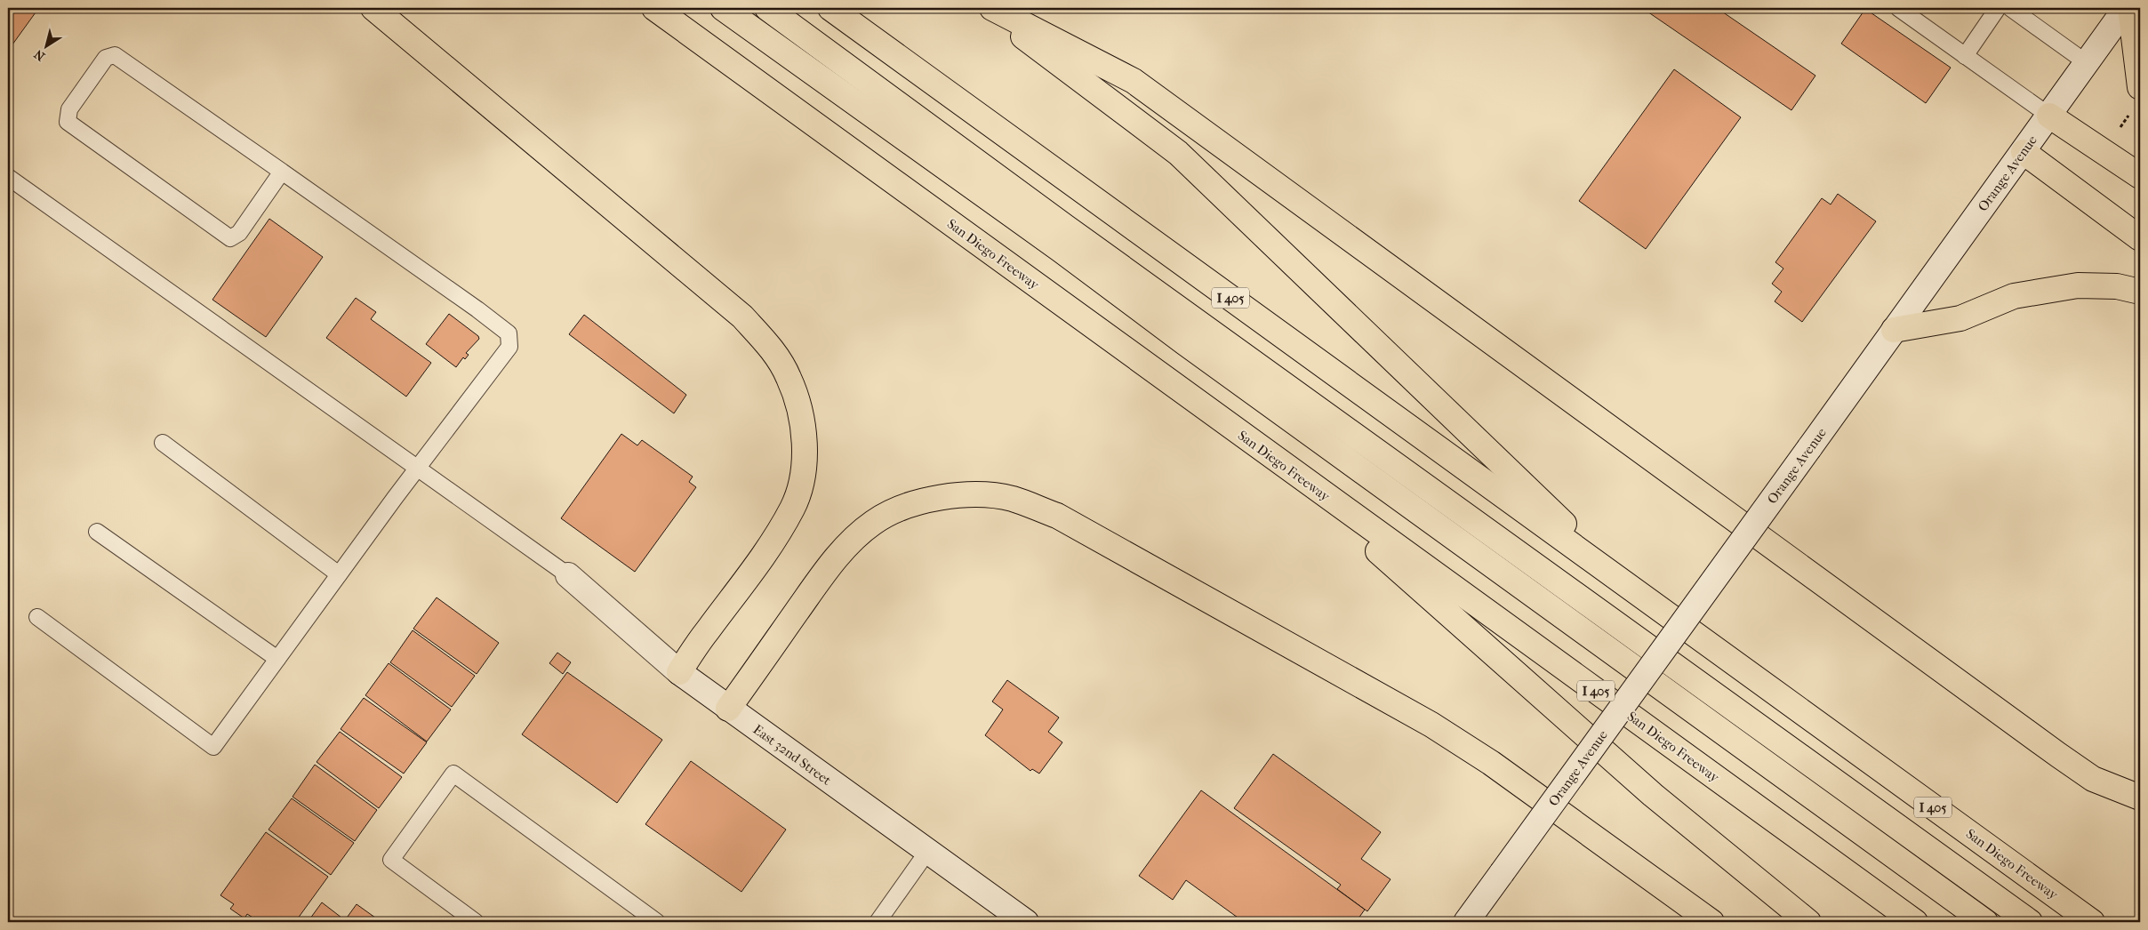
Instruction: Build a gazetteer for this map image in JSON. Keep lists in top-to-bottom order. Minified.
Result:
{"streets":{"highway":["San Diego Freeway","I 405"],"main road":["Orange Avenue","East 32nd Street"]},"north":"bottom left"}
